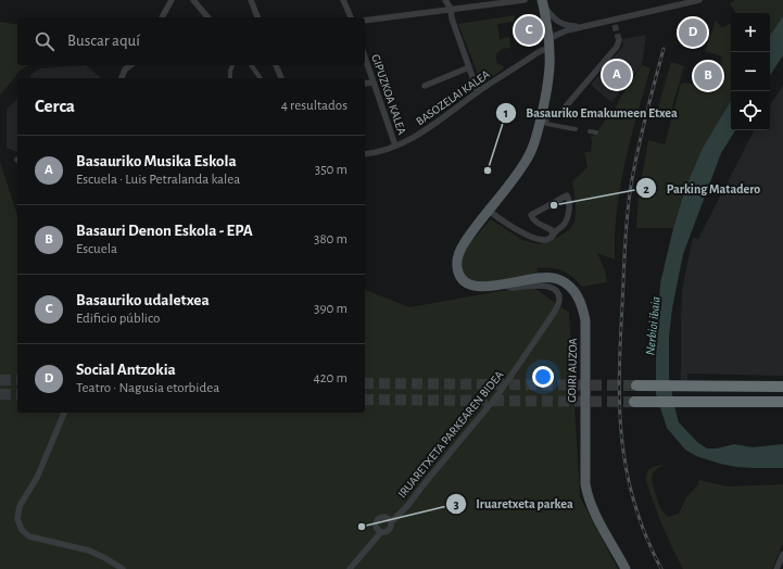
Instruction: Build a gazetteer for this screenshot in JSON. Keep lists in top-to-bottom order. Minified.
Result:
{"streets":{"main road":["GOIRI AUZOA"],"street":["GIPUZKOA KALEA","BASOZELAI KALEA","IRUARETXETA PARKEAREN BIDEA"]},"crossings":[["GIPUZKOA KALEA","BASOZELAI KALEA"],["GOIRI AUZOA","IRUARETXETA PARKEAREN BIDEA"]],"water":["Nerbioi ibaia"],"places":["Basauriko Emakumeen Etxea","Parking Matadero","Iruaretxeta parkea"],"page":{"map_buttons":["+","−"],"pins":["C","D","A","B"],"search":"Buscar aquí","heading":["Cerca","4 resultados"],"list":[{"mark":"A","name":"Basauriko Musika Eskola","note":"Escuela · Luis Petralanda kalea","value":"350 m"},{"mark":"B","name":"Basauri Denon Eskola - EPA","note":"Escuela","value":"380 m"},{"mark":"C","name":"Basauriko udaletxea","note":"Edificio público","value":"390 m"},{"mark":"D","name":"Social Antzokia","note":"Teatro · Nagusia etorbidea","value":"420 m"}]}}
